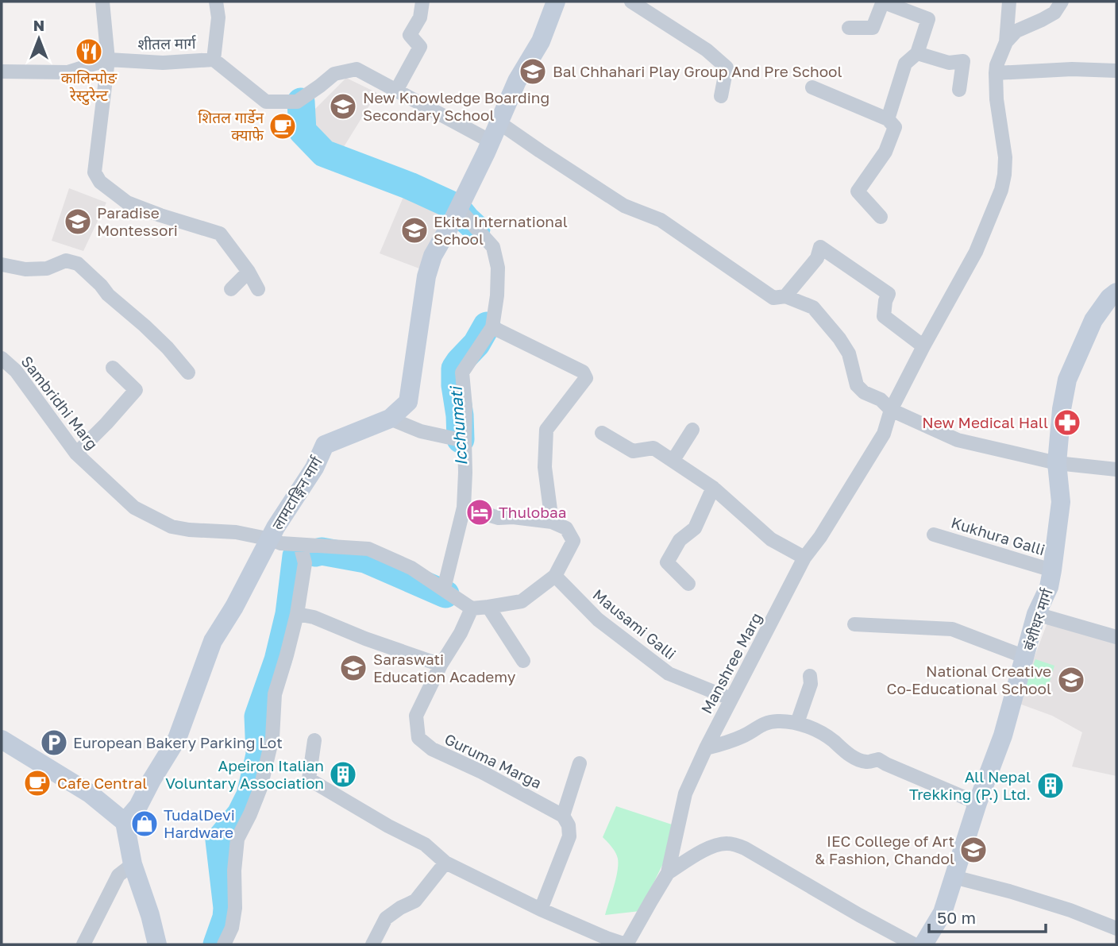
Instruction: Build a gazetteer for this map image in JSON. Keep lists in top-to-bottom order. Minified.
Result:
{"streets":{"street":["शीतल मार्ग","Sambridhi Marg","लामटाङ्गिन मार्ग","Kukhura Galli","बंशीधर मार्ग","Mausami Galli","Manshree Marg","Guruma Marga"]},"crossings":[["शीतल मार्ग","लामटाङ्गिन मार्ग"],["Sambridhi Marg","लामटाङ्गिन मार्ग"],["Sambridhi Marg","Guruma Marga"],["Kukhura Galli","बंशीधर मार्ग"],["Mausami Galli","Manshree Marg"]],"water":["Icchumati"],"places":{"restaurant":["कालिन्पोङ रेस्टुरेन्ट"],"school or university":["Bal Chhahari Play Group And Pre School","New Knowledge Boarding Secondary School","Paradise Montessori","Ekita International School","Saraswati Education Academy","National Creative Co-Educational School","IEC College of Art & Fashion, Chandol"],"cafe":["शितल गार्डेन क्याफे","Cafe Central"],"pharmacy":["New Medical Hall"],"hotel":["Thulobaa"],"parking":["European Bakery Parking Lot"],"building":["Apeiron Italian Voluntary Association","All Nepal Trekking (P.) Ltd."],"shop":["TudalDevi Hardware"]},"scale_bar":"50 m","north":"top"}
